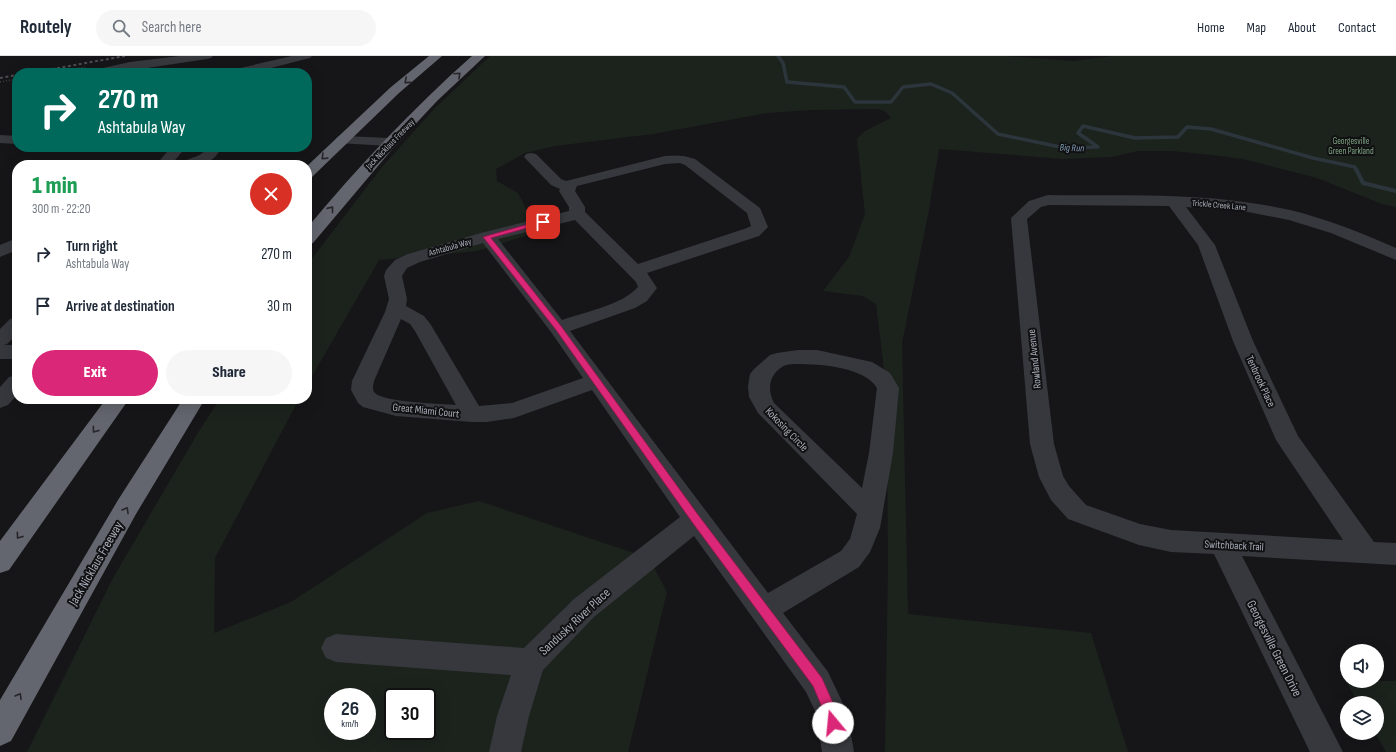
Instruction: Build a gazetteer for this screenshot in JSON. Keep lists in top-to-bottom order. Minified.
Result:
{"streets":{"highway":["Jack Nicklaus Freeway"],"street":["Trickle Creek Lane","Ashtabula Way","Rowland Avenue","Tenbrook Place","Great Miami Court","Kokosing Circle","Switchback Trail","Sandusky River Place","Georgesville Green Drive"]},"crossings":[["Trickle Creek Lane","Rowland Avenue"],["Trickle Creek Lane","Tenbrook Place"],["Ashtabula Way","Great Miami Court"],["Rowland Avenue","Switchback Trail"],["Tenbrook Place","Switchback Trail"],["Switchback Trail","Georgesville Green Drive"]],"water":["Big Run"],"parks":["Georgesville Green Parkland"],"page":{"header":"Routely","search":"Search here","nav":["Home","Map","About","Contact"],"turn":["270 m","Ashtabula Way"],"heading":["1 min","300 m · 22:20"],"list":[{"name":"Turn right","note":"Ashtabula Way","value":"270 m"},{"name":"Arrive at destination","value":"30 m"}],"buttons":["Exit","Share"],"speed":"26 km/h","limit":"30"}}
